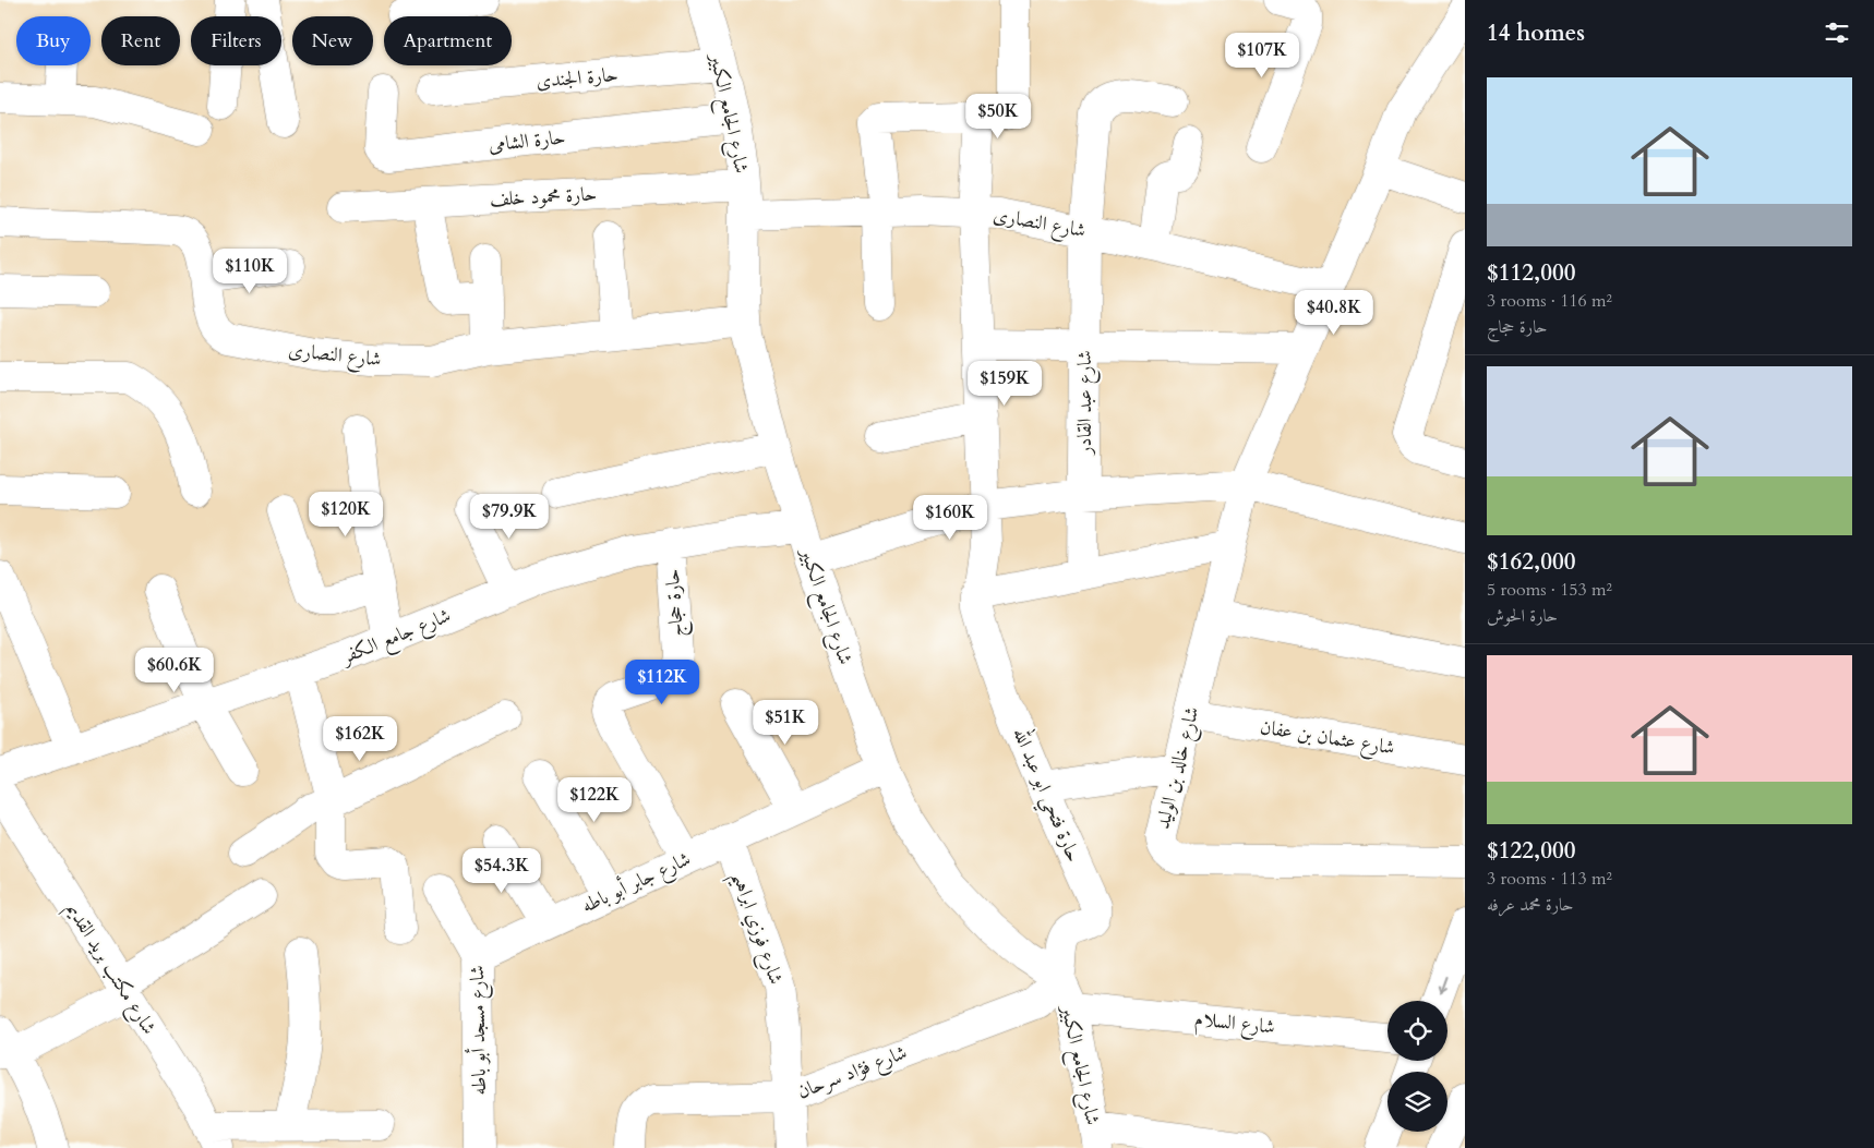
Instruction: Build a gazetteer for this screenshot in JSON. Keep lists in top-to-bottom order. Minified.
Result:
{"streets":{"street":["حارة الجندى","شارع الجامع الكبير","حارة الشامى","حارة محمود خلف","شارع النصارى","شارع عبد القادر","حارة حجاج","شارع جامع الكفر","شارع عثمان بن عفان","شارع خالد بن الوليد","حارة فتحي ابو عبد الله","شارع جابر أبو باطه","شارع فوزي ابراهيم","شارع مكتب بريد القديم","شارع السلام","شارع مسجد أبو باطه","شارع فؤاد سرحان"]},"crossings":[["حارة الجندى","شارع الجامع الكبير"],["شارع الجامع الكبير","حارة الشامى"],["شارع الجامع الكبير","حارة محمود خلف"],["شارع الجامع الكبير","شارع النصارى"],["شارع الجامع الكبير","شارع جامع الكفر"],["شارع الجامع الكبير","حارة فتحي ابو عبد الله"],["شارع الجامع الكبير","شارع جابر أبو باطه"],["شارع الجامع الكبير","شارع السلام"],["شارع الجامع الكبير","شارع فؤاد سرحان"],["شارع النصارى","شارع عبد القادر"],["شارع النصارى","شارع خالد بن الوليد"],["حارة حجاج","شارع جامع الكفر"],["حارة حجاج","شارع جابر أبو باطه"],["شارع عثمان بن عفان","شارع خالد بن الوليد"],["حارة فتحي ابو عبد الله","شارع فؤاد سرحان"],["شارع جابر أبو باطه","شارع فوزي ابراهيم"],["شارع جابر أبو باطه","شارع مسجد أبو باطه"],["شارع فوزي ابراهيم","شارع فؤاد سرحان"]],"page":{"heading":"14 homes","chip":["Buy","Rent","Filters","New","Apartment"],"price":["$107K","$50K","$110K","$40.8K","$159K","$120K","$79.9K","$160K","$60.6K","$112K","$51K","$162K","$122K","$54.3K"],"list":[{"name":"$112,000","note":"3 rooms · 116 m² · حارة حجاج"},{"name":"$162,000","note":"5 rooms · 153 m² · حارة الحوش"},{"name":"$122,000","note":"3 rooms · 113 m² · حارة محمد عرفه"}]}}
